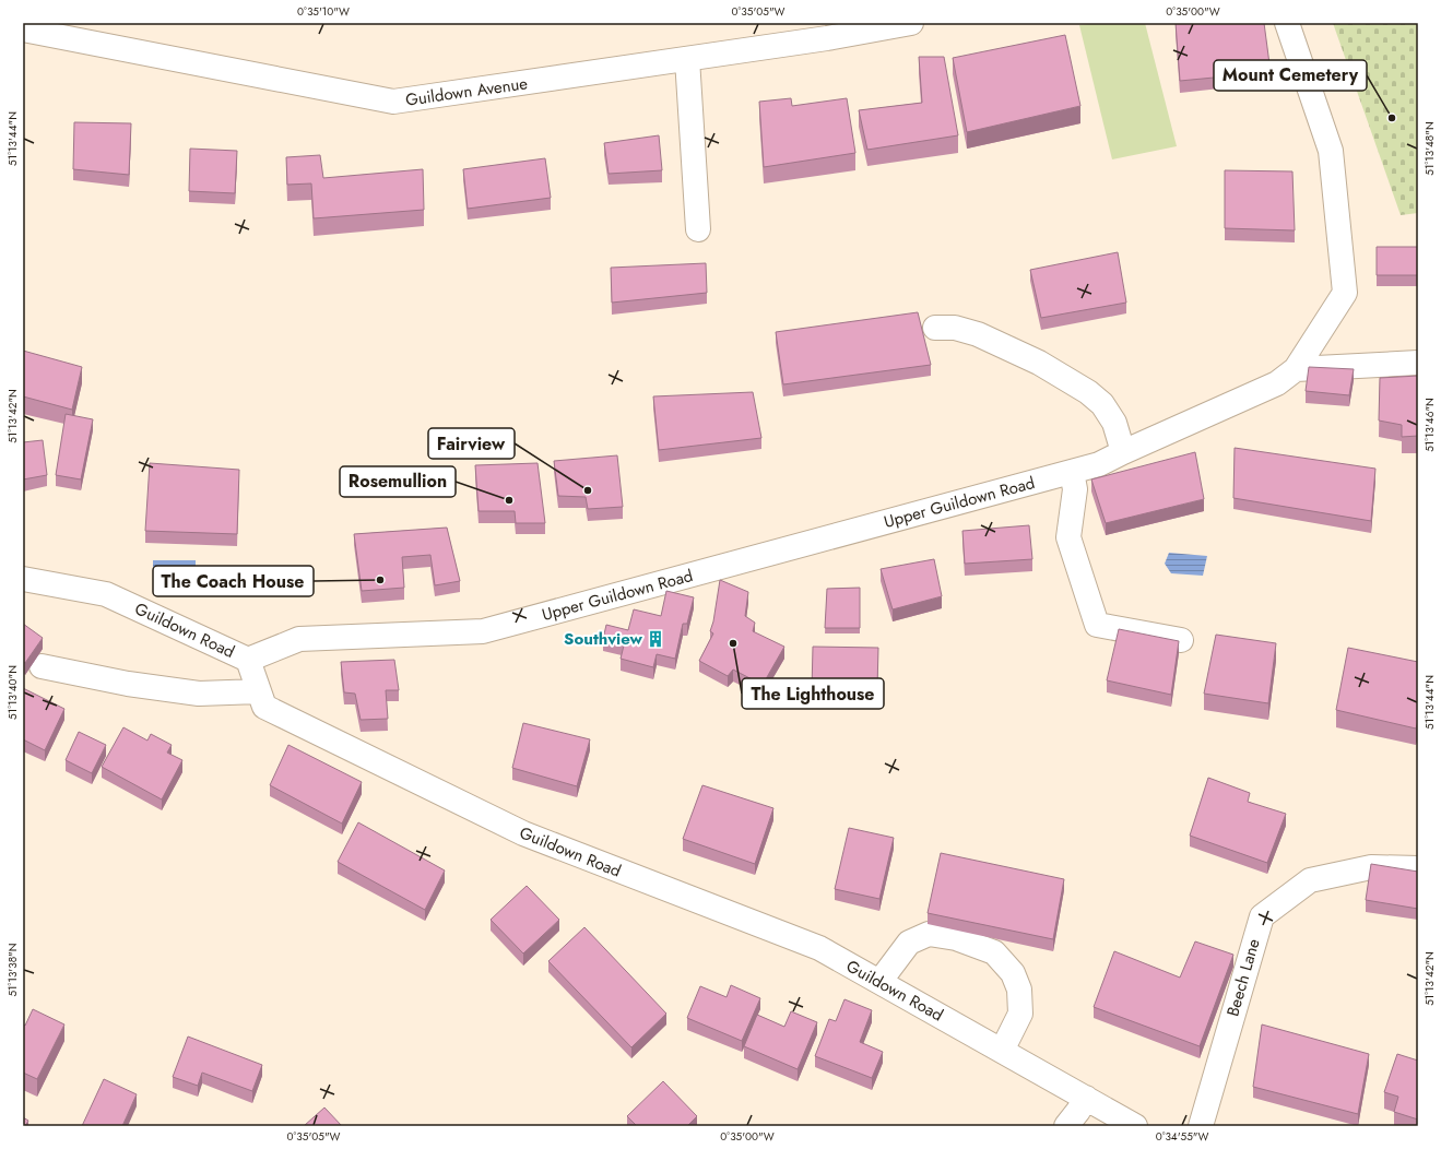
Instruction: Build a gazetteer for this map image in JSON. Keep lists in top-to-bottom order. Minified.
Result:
{"streets":{"street":["Guildown Avenue","Upper Guildown Road","Guildown Road","Beech Lane"]},"crossings":[["Upper Guildown Road","Guildown Road"]],"places":{"other":["Mount Cemetery","Fairview","Rosemullion","The Coach House","The Lighthouse"],"building":["Southview"]},"coordinates":["0°35'10\"W","0°35'05\"W","0°35'00\"W","51°13'44\"N","51°13'48\"N","51°13'42\"N","51°13'46\"N","51°13'40\"N","51°13'38\"N","0°34'55\"W"]}
